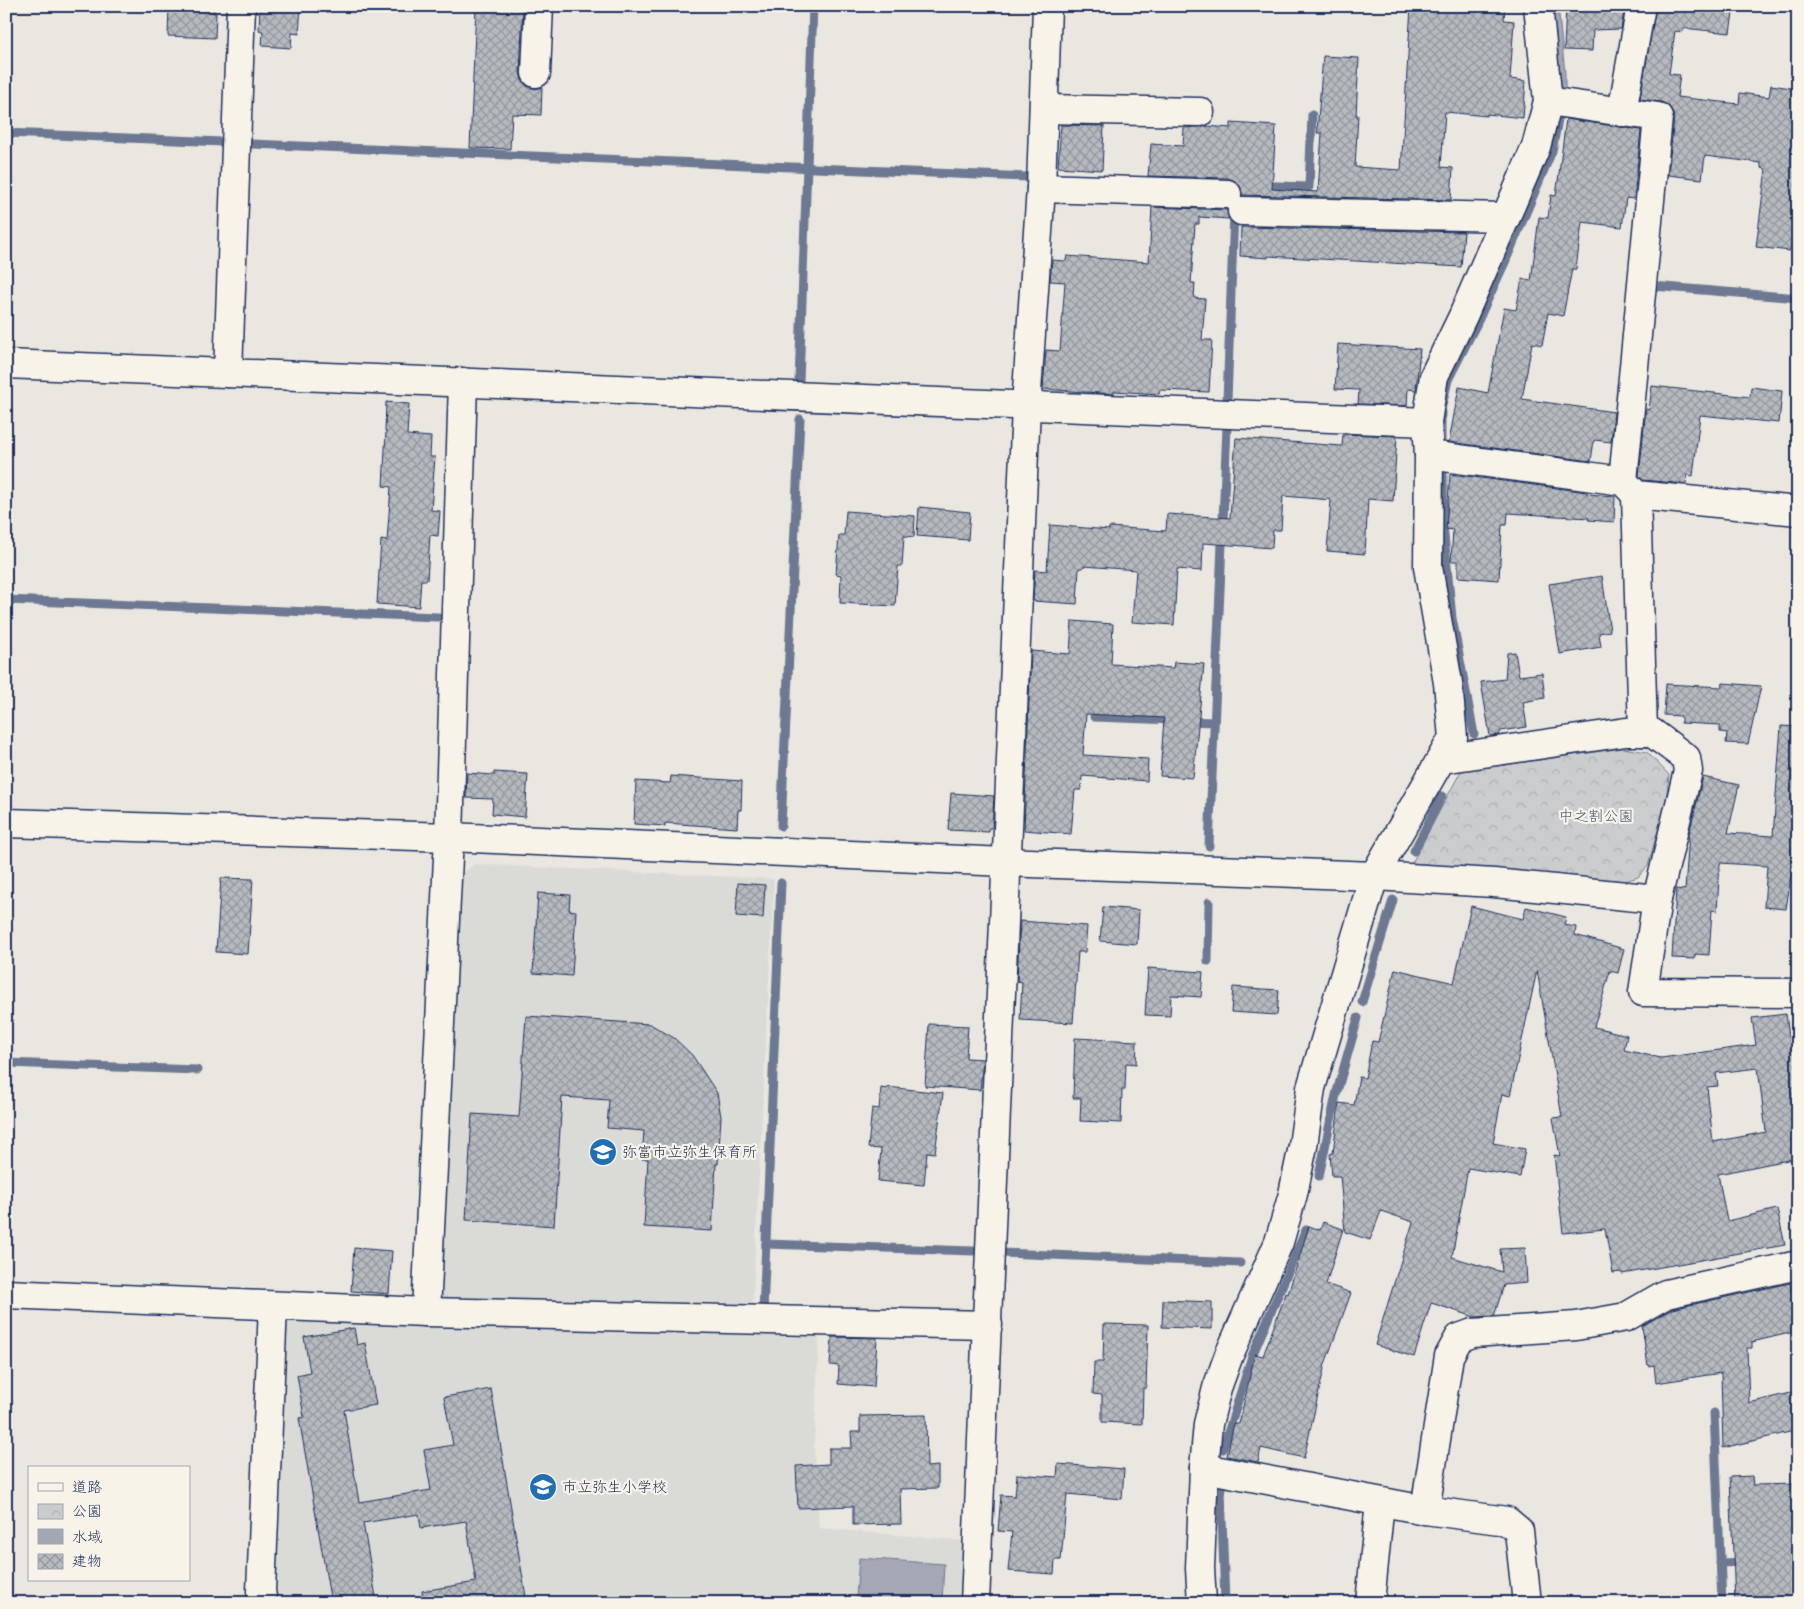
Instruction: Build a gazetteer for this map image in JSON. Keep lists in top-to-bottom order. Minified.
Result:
{"parks":["中之割公園"],"places":{"school or university":["弥富市立弥生保育所","市立弥生小学校"]},"legend":["道路","公園","水域","建物"]}
